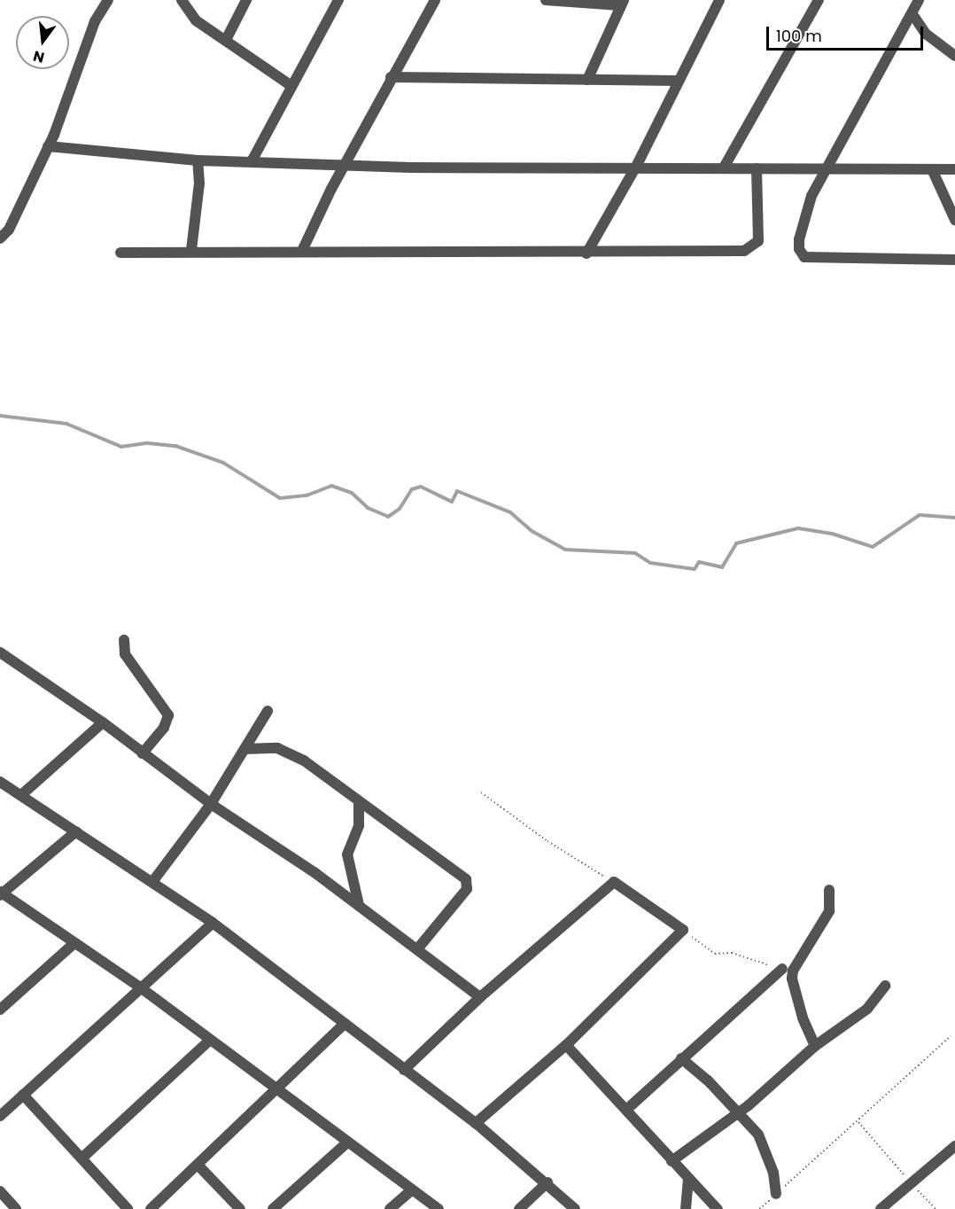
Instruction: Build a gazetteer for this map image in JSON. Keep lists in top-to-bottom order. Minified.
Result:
{"scale_bar":"100 m","north":"bottom"}
